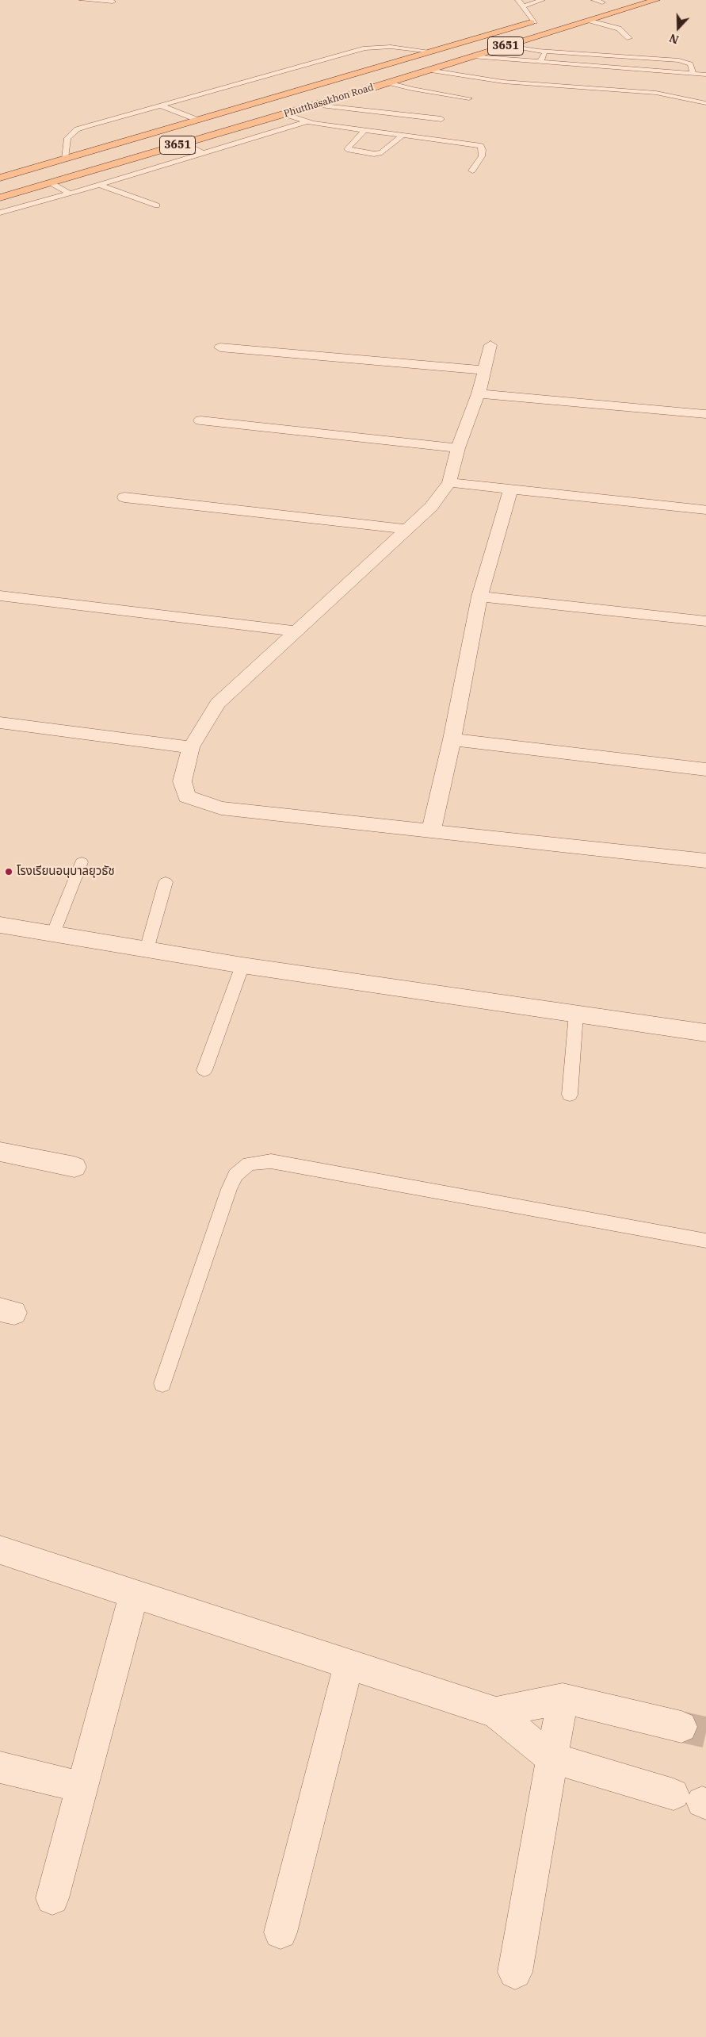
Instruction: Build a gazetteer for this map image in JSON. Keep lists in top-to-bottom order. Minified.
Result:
{"streets":{"main road":["3651","Phutthasakhon Road"]},"places":["โรงเรียนอนุบาลยุวธัช"],"north":"bottom"}
